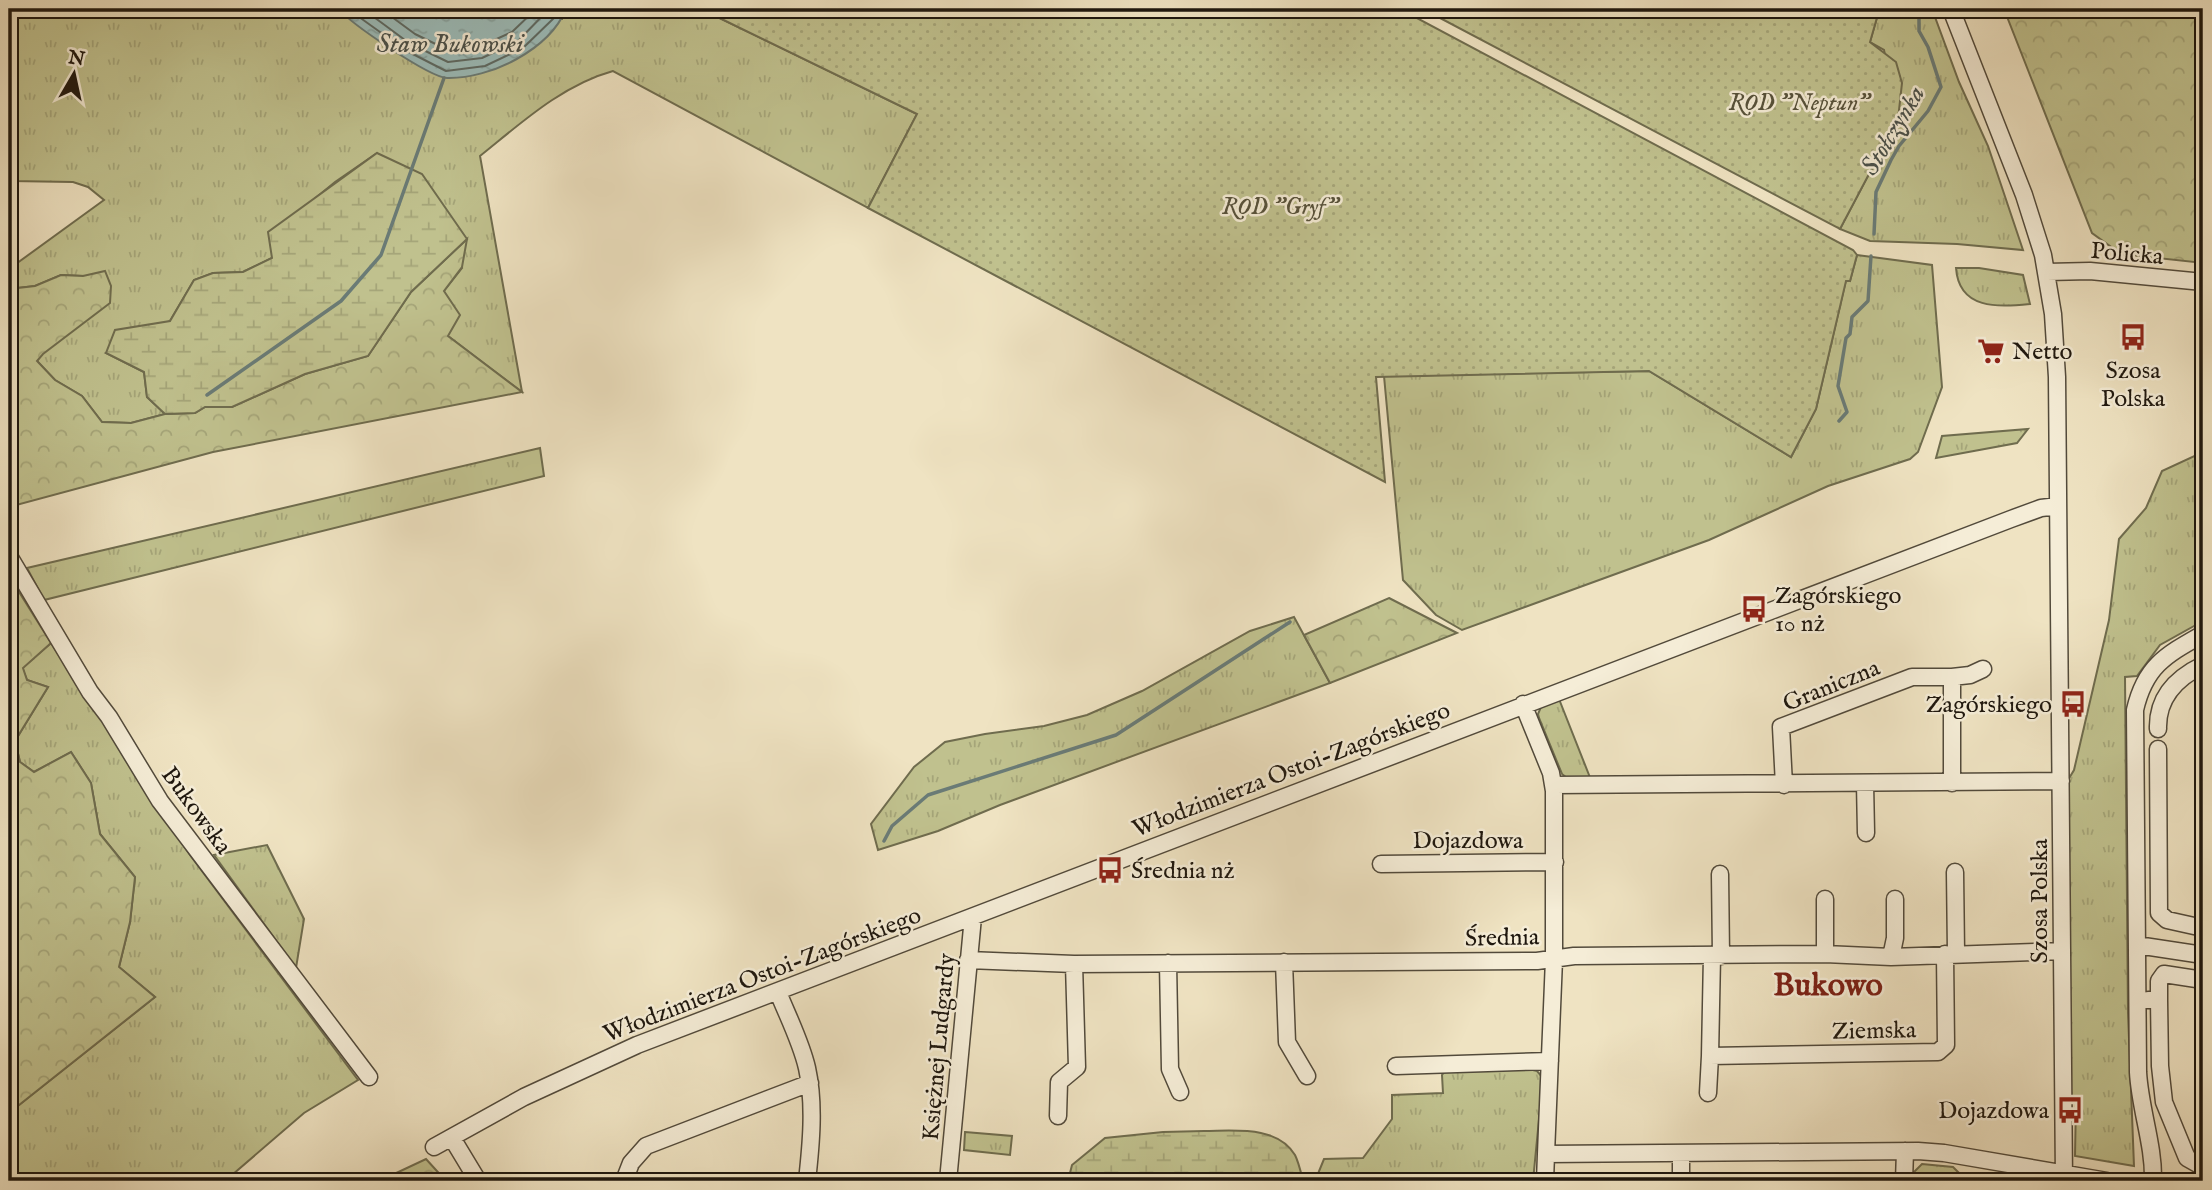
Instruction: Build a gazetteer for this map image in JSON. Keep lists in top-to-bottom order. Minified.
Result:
{"streets":{"street":["Policka","Graniczna","Włodzimierza Ostoi-Zagórskiego","Bukowska","Dojazdowa","Szosa Polska","Średnia","Ziemska","Księżnej Ludgardy"]},"crossings":[["Policka","Szosa Polska"],["Włodzimierza Ostoi-Zagórskiego","Dojazdowa"],["Włodzimierza Ostoi-Zagórskiego","Szosa Polska"],["Włodzimierza Ostoi-Zagórskiego","Księżnej Ludgardy"],["Dojazdowa","Średnia"],["Szosa Polska","Średnia"],["Średnia","Ziemska"],["Średnia","Księżnej Ludgardy"]],"districts":["Bukowo"],"water":["Staw Bukowski","Stołczynka"],"parks":["ROD \"Neptun\"","ROD \"Gryf\""],"places":{"bus stop":["Szosa Polska","Zagórskiego 10 nż","Zagórskiego","Średnia nż","Dojazdowa"],"supermarket":["Netto"]},"north":"top"}
